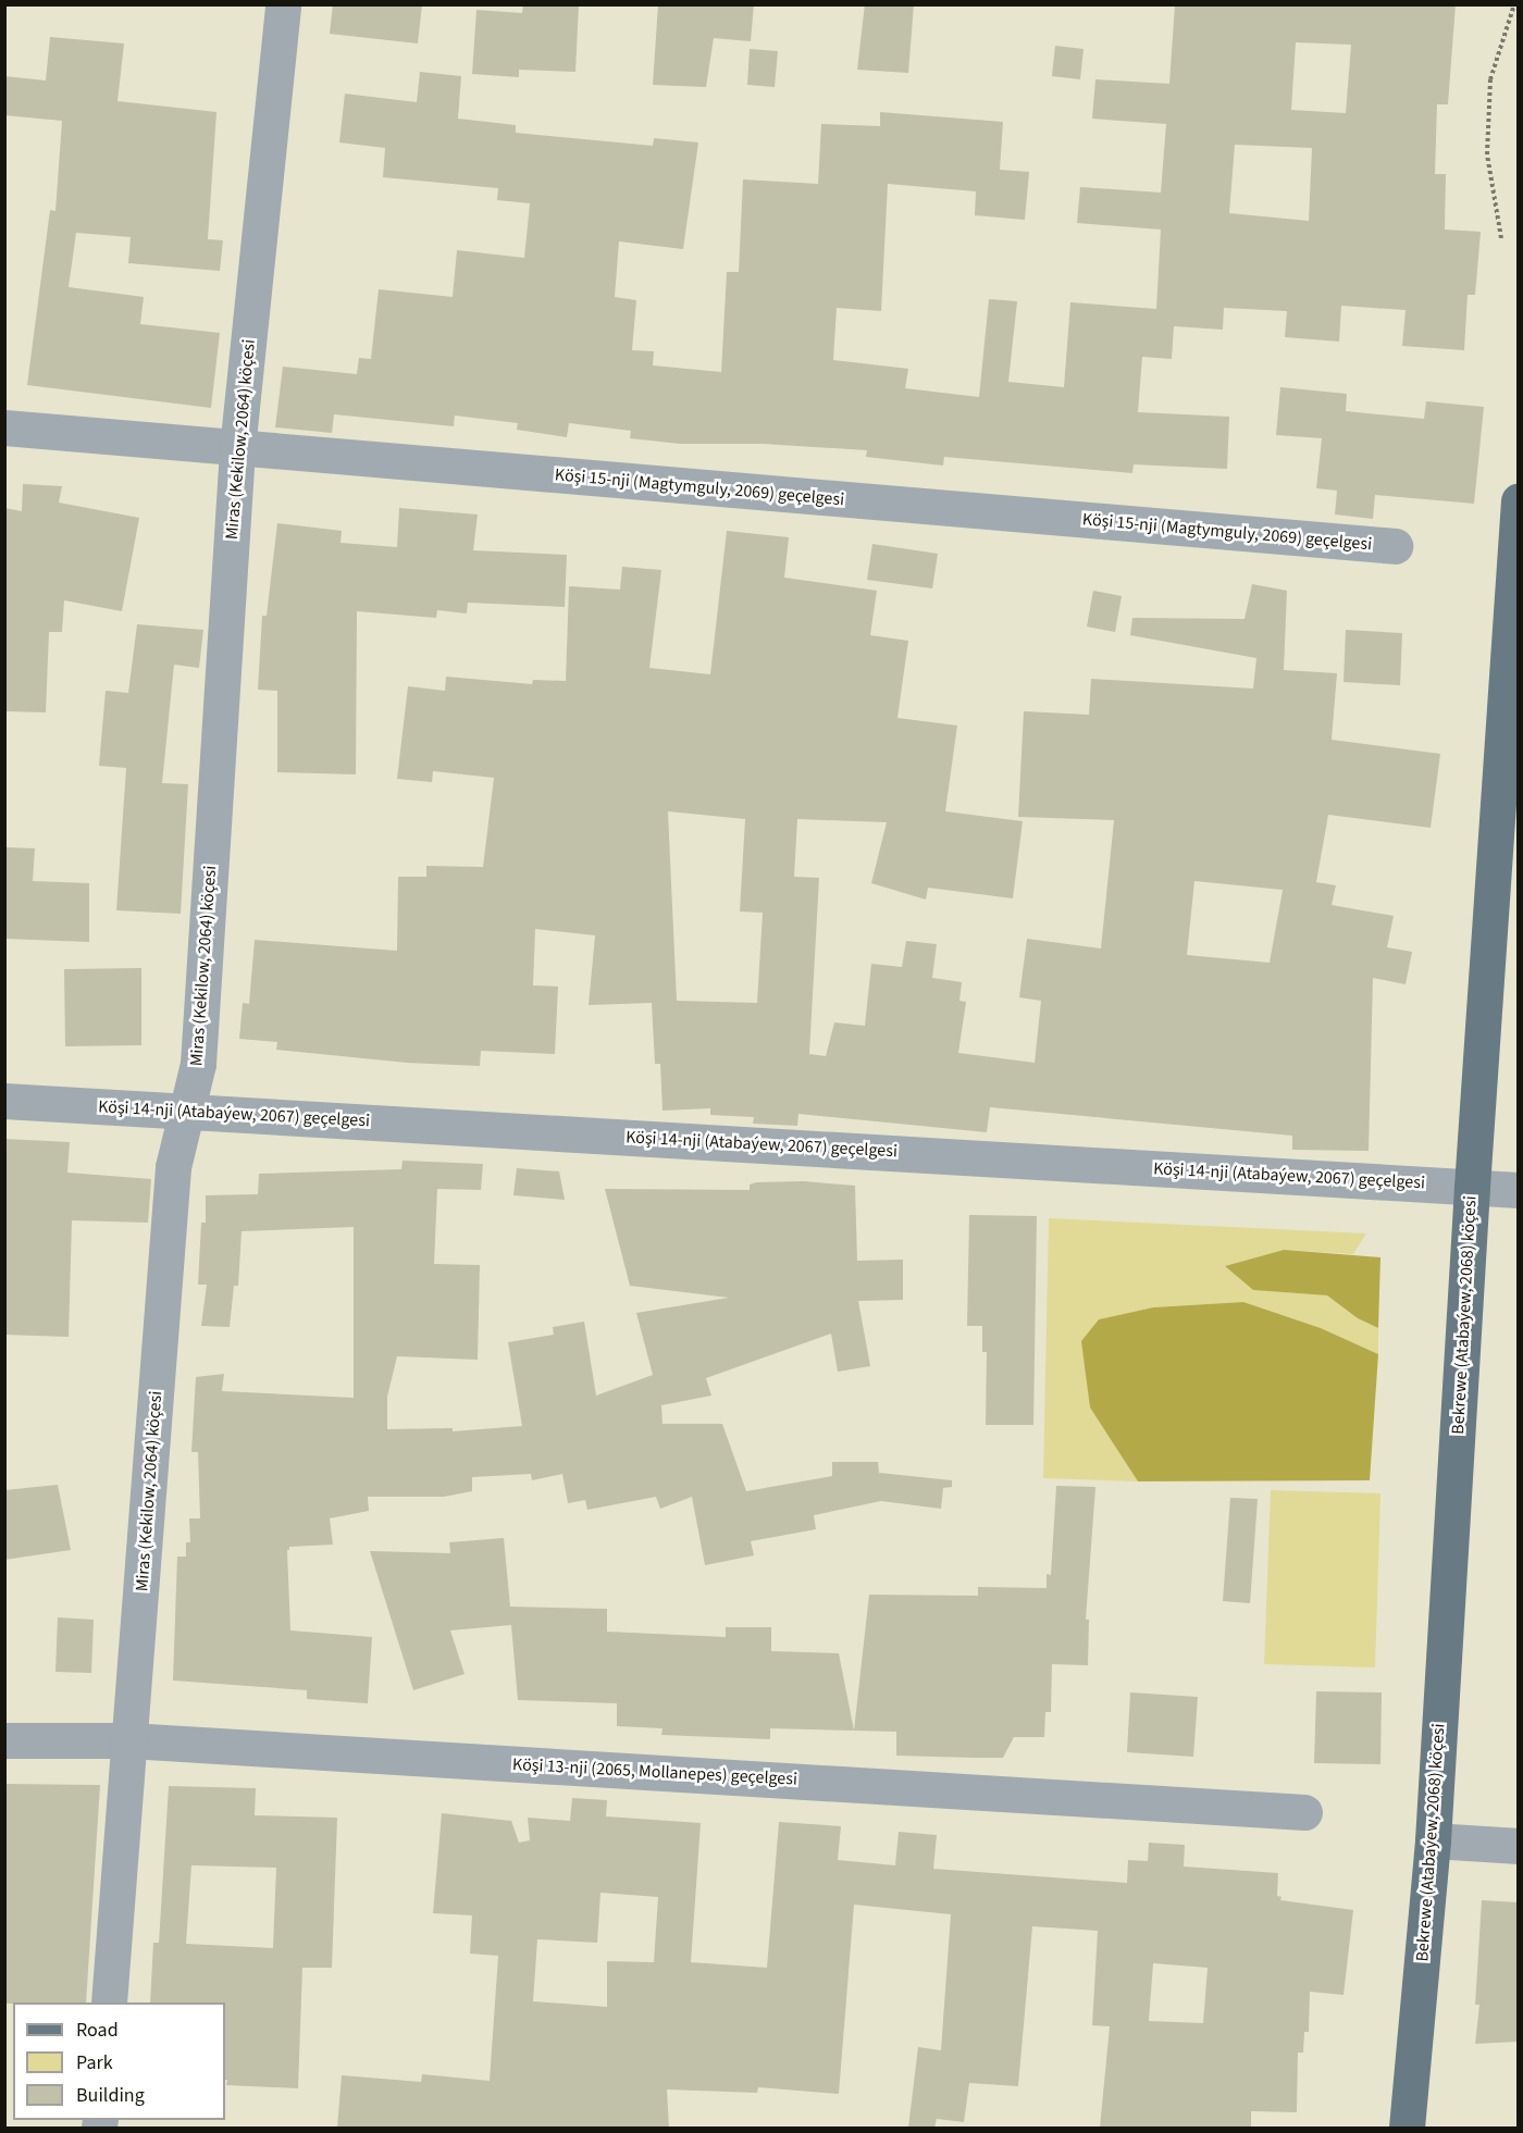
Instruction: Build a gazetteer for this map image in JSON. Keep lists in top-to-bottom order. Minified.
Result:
{"streets":{"main road":["Bekrewe (Atabaýew, 2068) köçesi"],"street":["Miras (Kekilow, 2064) köçesi","Köşi 15-nji (Magtymguly, 2069) geçelgesi","Köşi 14-nji (Atabaýew, 2067) geçelgesi","Köşi 13-nji (2065, Mollanepes) geçelgesi"]},"crossings":[["Miras (Kekilow, 2064) köçesi","Köşi 15-nji (Magtymguly, 2069) geçelgesi"],["Miras (Kekilow, 2064) köçesi","Köşi 14-nji (Atabaýew, 2067) geçelgesi"],["Miras (Kekilow, 2064) köçesi","Köşi 13-nji (2065, Mollanepes) geçelgesi"],["Köşi 14-nji (Atabaýew, 2067) geçelgesi","Bekrewe (Atabaýew, 2068) köçesi"]],"legend":["Road","Park","Building"]}
